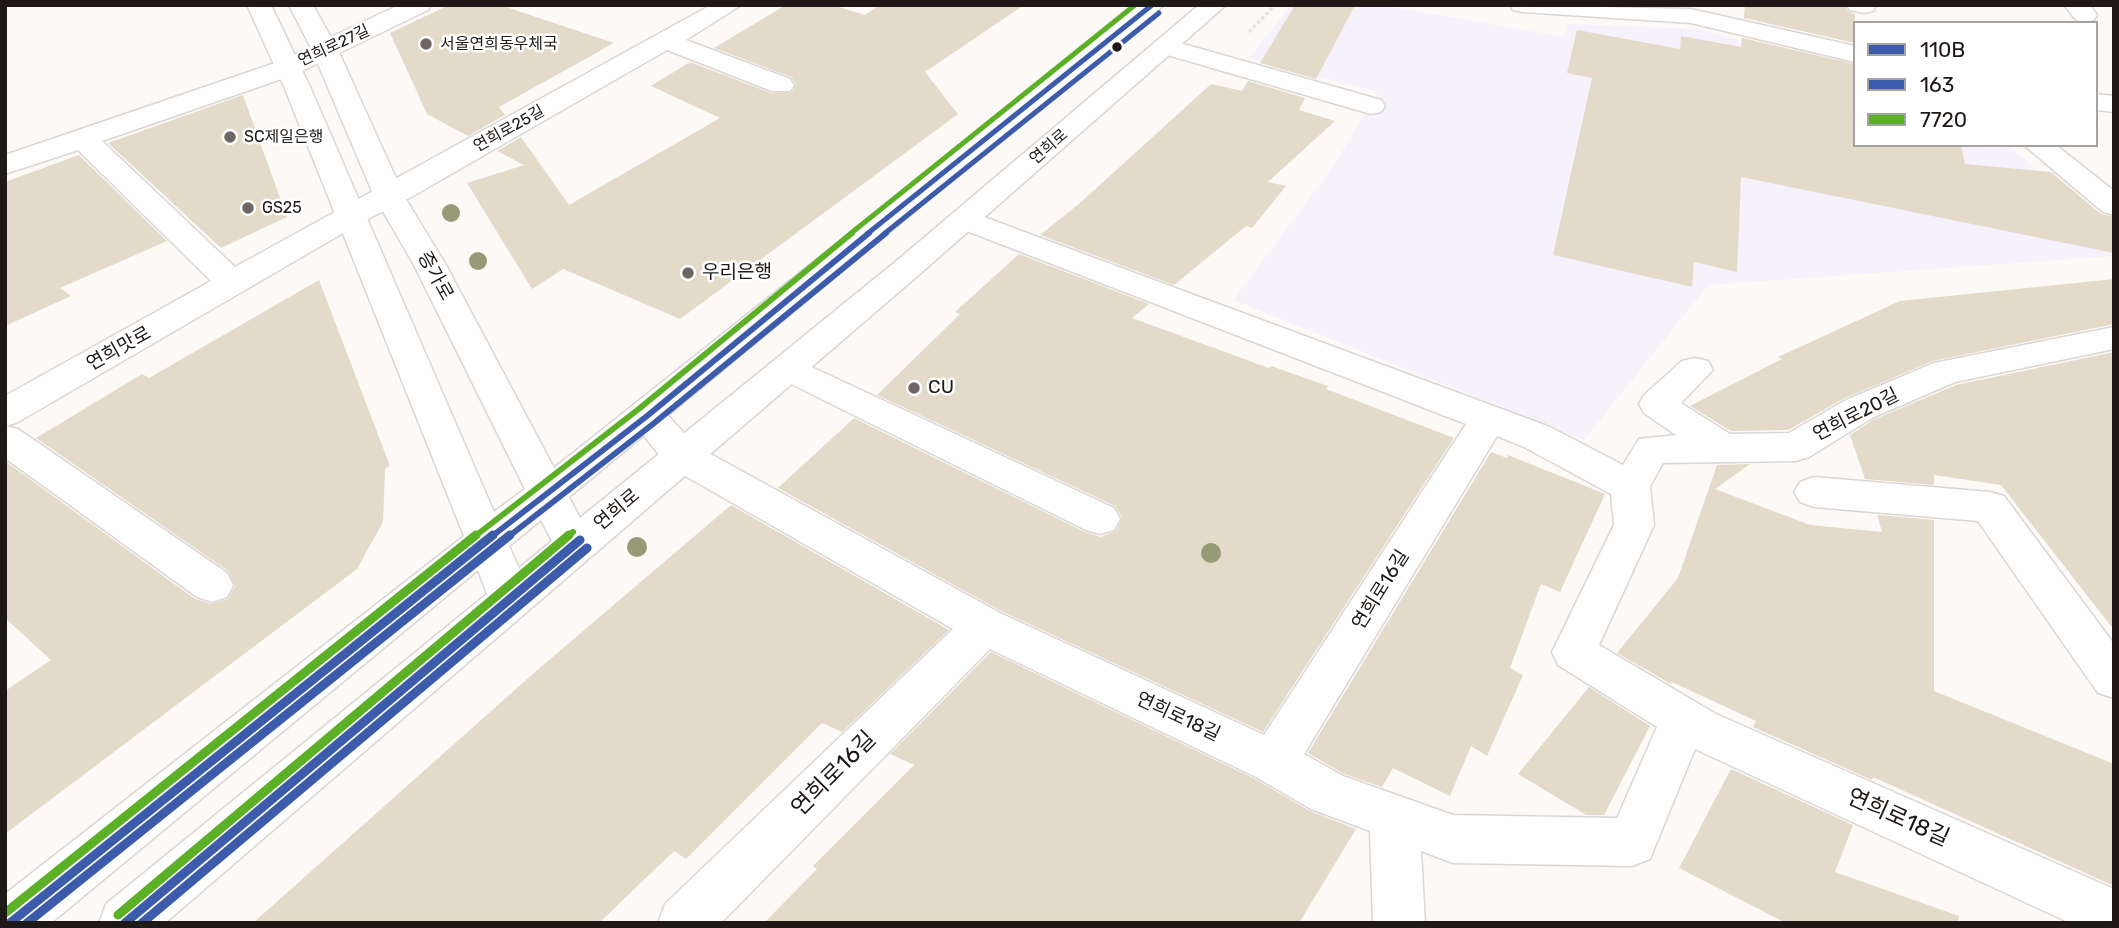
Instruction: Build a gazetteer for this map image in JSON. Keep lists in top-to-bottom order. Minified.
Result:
{"streets":{"street":["연희로27길","연희로25길","연희로","증가로","연희맛로","연희로20길","연희로16길","연희로18길"]},"crossings":[["연희로27길","증가로"],["연희로25길","증가로"],["연희로25길","연희맛로"],["연희로","증가로"],["연희로","연희로18길"],["연희로20길","연희로18길"],["연희로16길","연희로18길"]],"places":["서울연희동우체국","SC제일은행","GS25","우리은행","CU"],"lines":["transit line 110B","transit line 7720","transit line 163"],"legend":["110B","163","7720"]}
